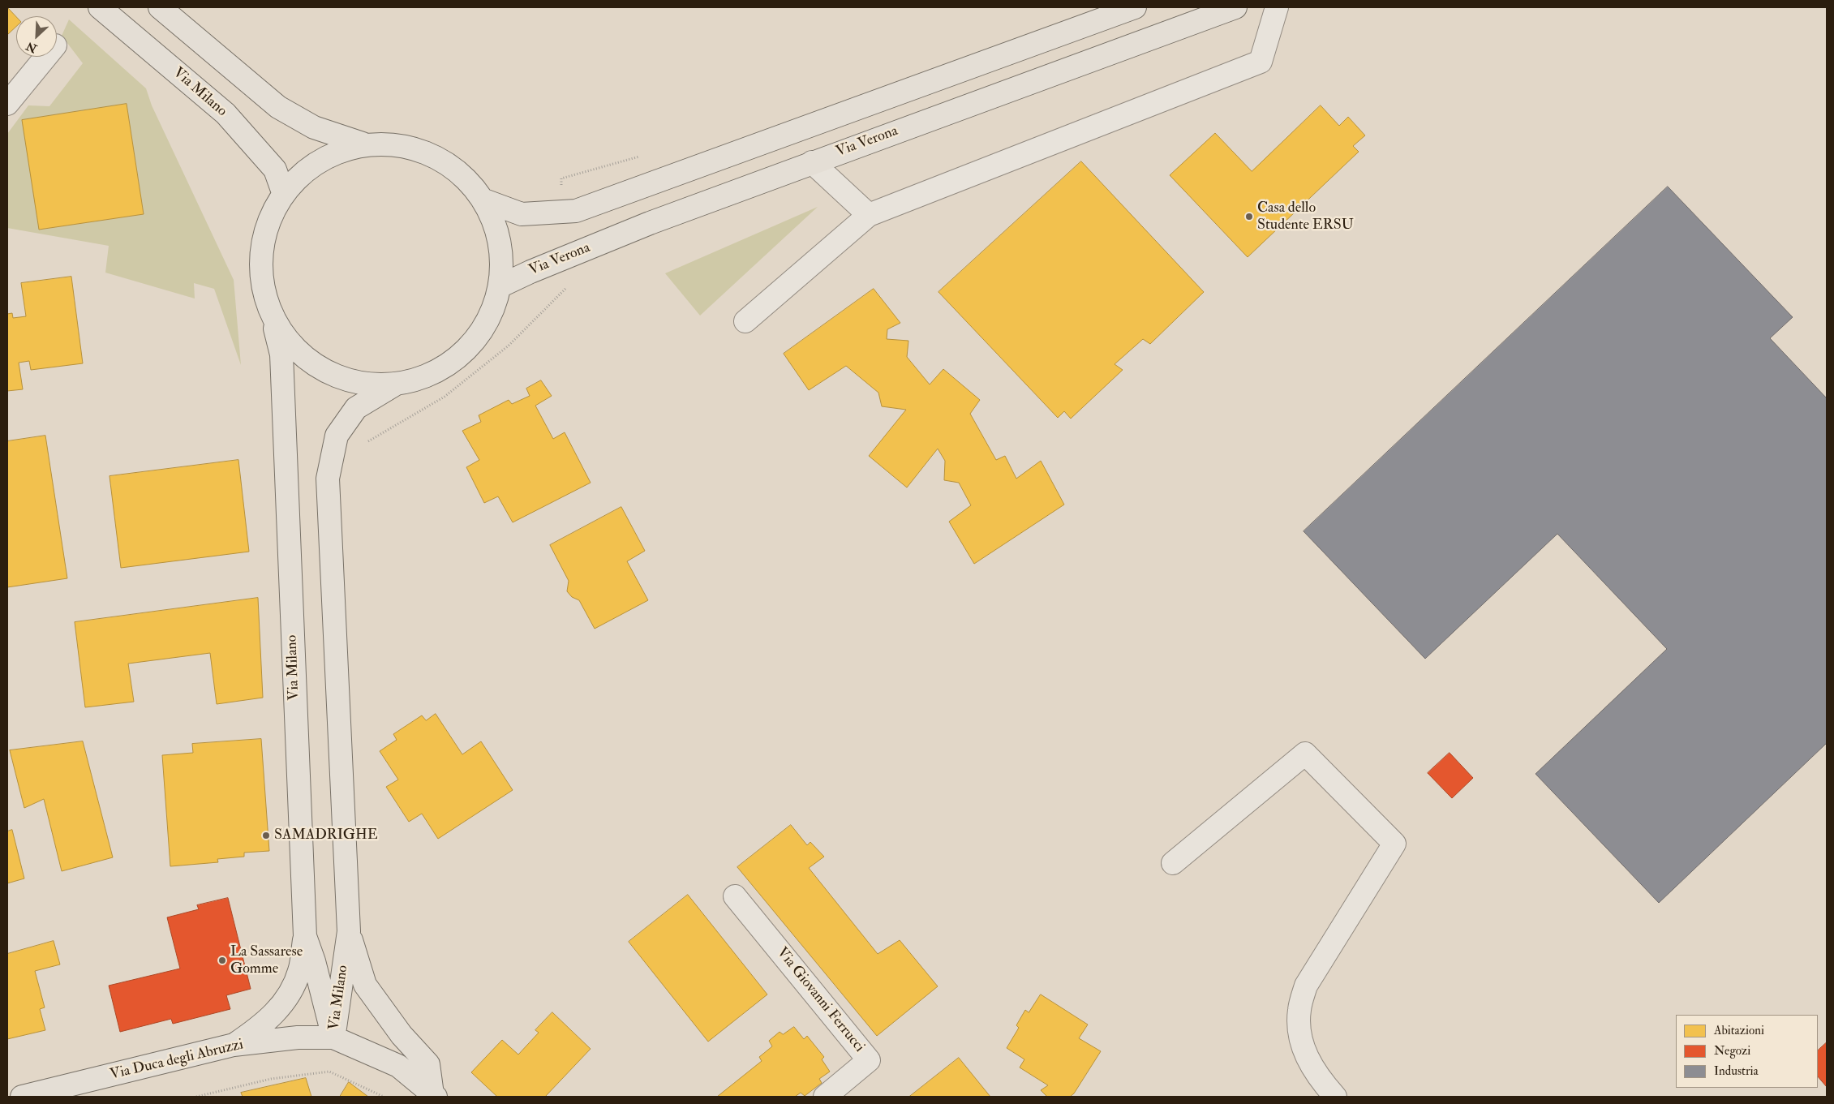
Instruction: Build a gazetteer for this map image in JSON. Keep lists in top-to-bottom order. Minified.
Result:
{"streets":{"main road":["Via Milano","Via Verona","Via Duca degli Abruzzi"],"street":["Via Giovanni Ferrucci"]},"crossings":[["Via Milano","Via Duca degli Abruzzi"]],"places":["Casa dello Studente ERSU","SAMADRIGHE","La Sassarese Gomme"],"legend":["Abitazioni","Negozi","Industria"],"north":"bottom left"}
